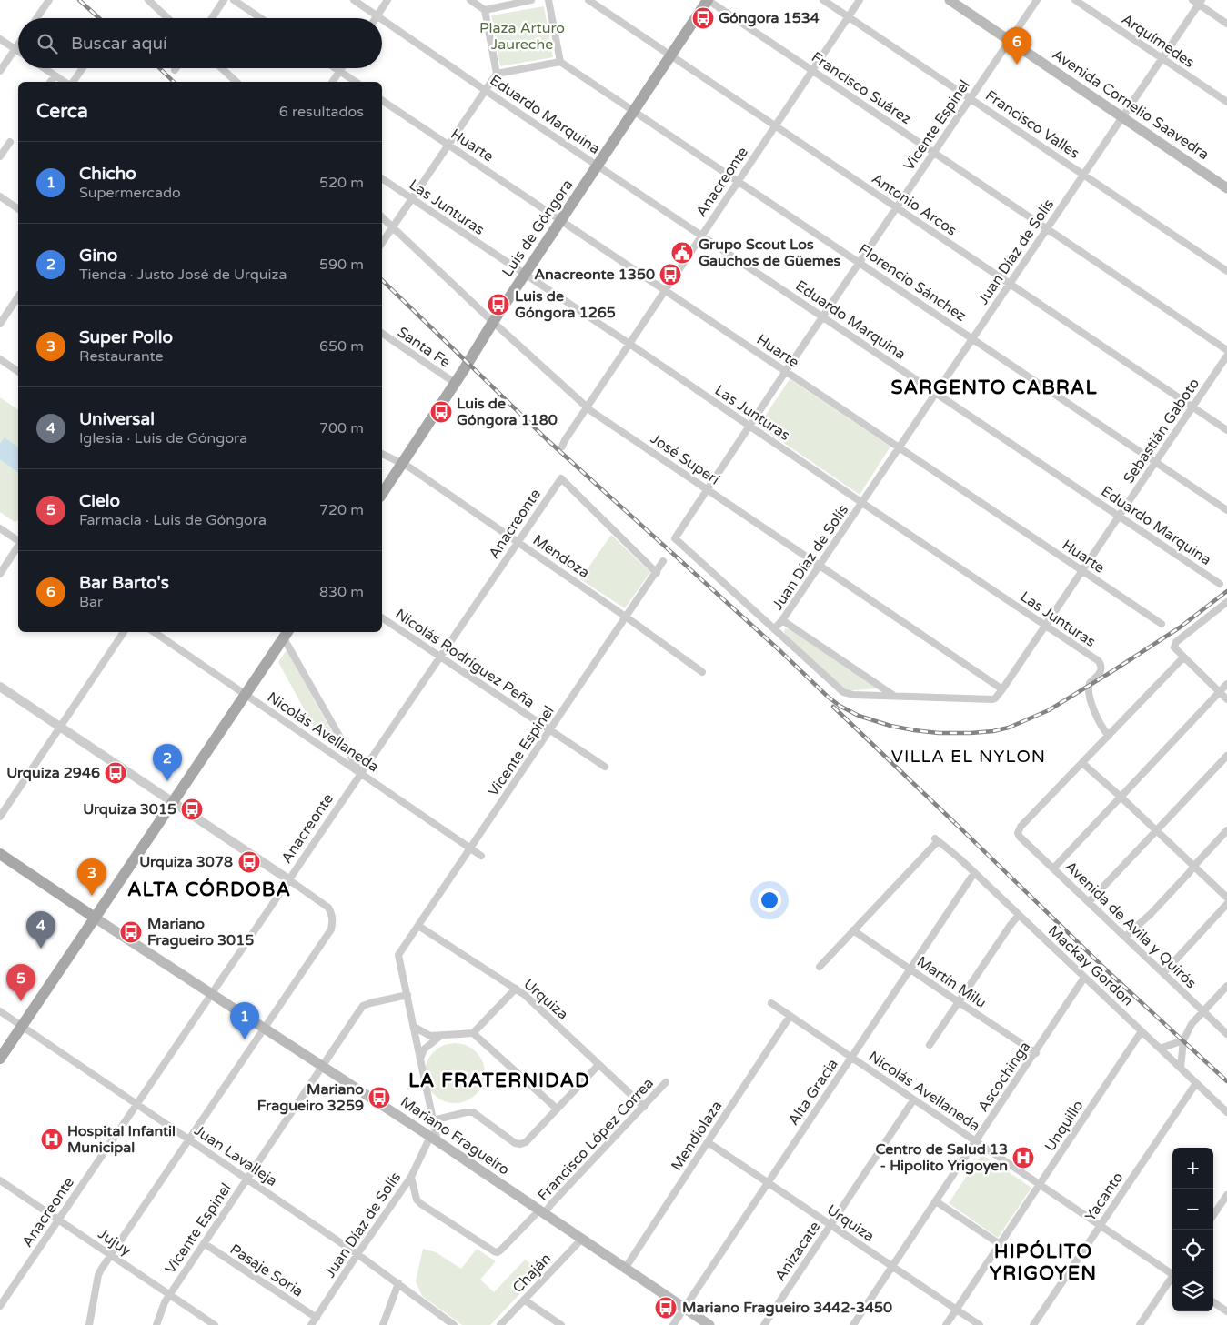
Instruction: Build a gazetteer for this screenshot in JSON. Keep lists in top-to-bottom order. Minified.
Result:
{"streets":{"main road":["Avenida Cornelio Saavedra","Luis de Góngora","Mariano Fragueiro"],"street":["Arquímedes","Francisco Suárez","Eduardo Marquina","Francisco Valles","Vicente Espinel","Huarte","Anacreonte","Antonio Arcos","Las Junturas","Juan Díaz de Solís","Florencio Sánchez","Santa Fe","Sebastián Gaboto","José Superí","Mendoza","Nicolás Rodríguez Peña","Nicolás Avellaneda","Avenida de Avila y Quirós","Mackay Gordon","Martín Milu","Urquiza","Ascochinga","Alta Gracia","Unquillo","Mendiolaza","Francisco López Correa","Juan Lavalleja","Yacanto","Jujuy","Anizacate","Pasaje Soria","Chaján"]},"crossings":[["Arquímedes","Juan Díaz de Solís"],["Francisco Suárez","Vicente Espinel"],["Francisco Suárez","Anacreonte"],["Francisco Suárez","Luis de Góngora"],["Francisco Suárez","Juan Díaz de Solís"],["Avenida Cornelio Saavedra","Vicente Espinel"],["Avenida Cornelio Saavedra","Juan Díaz de Solís"],["Eduardo Marquina","Vicente Espinel"],["Eduardo Marquina","Anacreonte"],["Eduardo Marquina","Luis de Góngora"],["Eduardo Marquina","Juan Díaz de Solís"],["Eduardo Marquina","Sebastián Gaboto"],["Francisco Valles","Vicente Espinel"],["Francisco Valles","Anacreonte"],["Francisco Valles","Juan Díaz de Solís"],["Vicente Espinel","Huarte"],["Vicente Espinel","Anacreonte"],["Vicente Espinel","Antonio Arcos"],["Vicente Espinel","Las Junturas"],["Vicente Espinel","Juan Díaz de Solís"],["Vicente Espinel","Florencio Sánchez"],["Vicente Espinel","José Superí"],["Vicente Espinel","Mendoza"],["Vicente Espinel","Nicolás Rodríguez Peña"],["Vicente Espinel","Nicolás Avellaneda"],["Vicente Espinel","Urquiza"],["Vicente Espinel","Mariano Fragueiro"],["Vicente Espinel","Juan Lavalleja"],["Vicente Espinel","Jujuy"],["Vicente Espinel","Pasaje Soria"],["Huarte","Anacreonte"],["Huarte","Luis de Góngora"],["Huarte","Juan Díaz de Solís"],["Huarte","Sebastián Gaboto"],["Anacreonte","Antonio Arcos"],["Anacreonte","Las Junturas"],["Anacreonte","Florencio Sánchez"],["Anacreonte","José Superí"],["Anacreonte","Mendoza"],["Anacreonte","Nicolás Rodríguez Peña"],["Anacreonte","Nicolás Avellaneda"],["Anacreonte","Mariano Fragueiro"],["Anacreonte","Juan Lavalleja"],["Anacreonte","Jujuy"],["Antonio Arcos","Luis de Góngora"],["Antonio Arcos","Juan Díaz de Solís"],["Antonio Arcos","Sebastián Gaboto"],["Las Junturas","Luis de Góngora"],["Las Junturas","Juan Díaz de Solís"],["Las Junturas","Sebastián Gaboto"],["Luis de Góngora","Florencio Sánchez"],["Luis de Góngora","Santa Fe"],["Luis de Góngora","José Superí"],["Luis de Góngora","Mendoza"],["Juan Díaz de Solís","Florencio Sánchez"],["Juan Díaz de Solís","José Superí"],["Juan Díaz de Solís","Mariano Fragueiro"],["Juan Díaz de Solís","Francisco López Correa"],["Juan Díaz de Solís","Juan Lavalleja"],["Juan Díaz de Solís","Pasaje Soria"],["Florencio Sánchez","Sebastián Gaboto"],["Sebastián Gaboto","José Superí"],["Nicolás Avellaneda","Ascochinga"],["Nicolás Avellaneda","Alta Gracia"],["Nicolás Avellaneda","Unquillo"],["Nicolás Avellaneda","Mendiolaza"],["Nicolás Avellaneda","Yacanto"],["Nicolás Avellaneda","Anizacate"],["Mackay Gordon","Martín Milu"],["Mackay Gordon","Ascochinga"],["Mackay Gordon","Alta Gracia"],["Mackay Gordon","Unquillo"],["Mackay Gordon","Yacanto"],["Martín Milu","Ascochinga"],["Martín Milu","Alta Gracia"],["Urquiza","Ascochinga"],["Urquiza","Alta Gracia"],["Urquiza","Unquillo"],["Urquiza","Mendiolaza"],["Urquiza","Francisco López Correa"],["Urquiza","Anizacate"],["Alta Gracia","Mariano Fragueiro"],["Mariano Fragueiro","Mendiolaza"],["Mariano Fragueiro","Francisco López Correa"],["Mariano Fragueiro","Chaján"]],"districts":["SARGENTO CABRAL","VILLA EL NYLON","ALTA CÓRDOBA","LA FRATERNIDAD","HIPÓLITO YRIGOYEN"],"parks":["Plaza Arturo Jaureche"],"places":{"bus stop":["Góngora 1534","Anacreonte 1350","Luis de Góngora 1265","Luis de Góngora 1180","Urquiza 2946","Urquiza 3015","Urquiza 3078","Mariano Fragueiro 3015","Mariano Fragueiro 3259","Mariano Fragueiro 3442-3450"],"public building":["Grupo Scout Los Gauchos de Güemes"],"hospital":["Hospital Infantil Municipal","Centro de Salud 13 - Hipolito Yrigoyen"]},"page":{"search":"Buscar aquí","pins":["6","2","3","4","5","1"],"heading":["Cerca","6 resultados"],"list":[{"mark":"1","name":"Chicho","note":"Supermercado","value":"520 m"},{"mark":"2","name":"Gino","note":"Tienda · Justo José de Urquiza","value":"590 m"},{"mark":"3","name":"Super Pollo","note":"Restaurante","value":"650 m"},{"mark":"4","name":"Universal","note":"Iglesia · Luis de Góngora","value":"700 m"},{"mark":"5","name":"Cielo","note":"Farmacia · Luis de Góngora","value":"720 m"},{"mark":"6","name":"Bar Barto's","note":"Bar","value":"830 m"}],"map_buttons":["+","−"]}}
